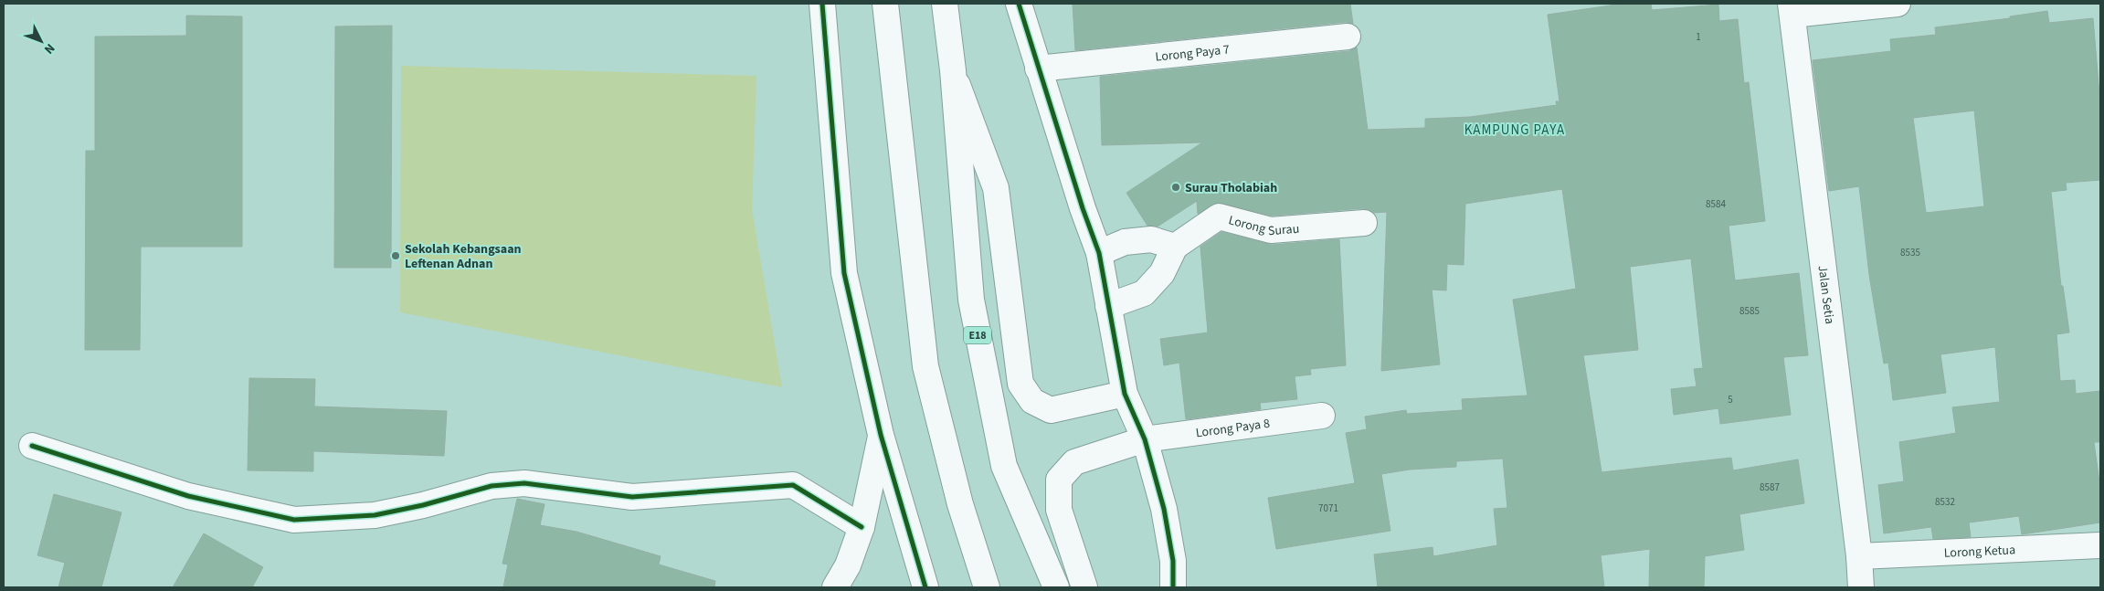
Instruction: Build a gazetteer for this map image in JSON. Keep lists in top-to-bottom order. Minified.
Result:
{"streets":{"main road":["Lorong Paya 7","Lorong Surau","Jalan Setia","E18","Lorong Paya 8","Lorong Ketua"]},"crossings":[["Jalan Setia","Lorong Ketua"]],"districts":["KAMPUNG PAYA"],"places":["Surau Tholabiah","Sekolah Kebangsaan Leftenan Adnan"],"house_numbers":["1","8584","8535","8585","5","8587","8532","7071"],"north":"bottom right"}
